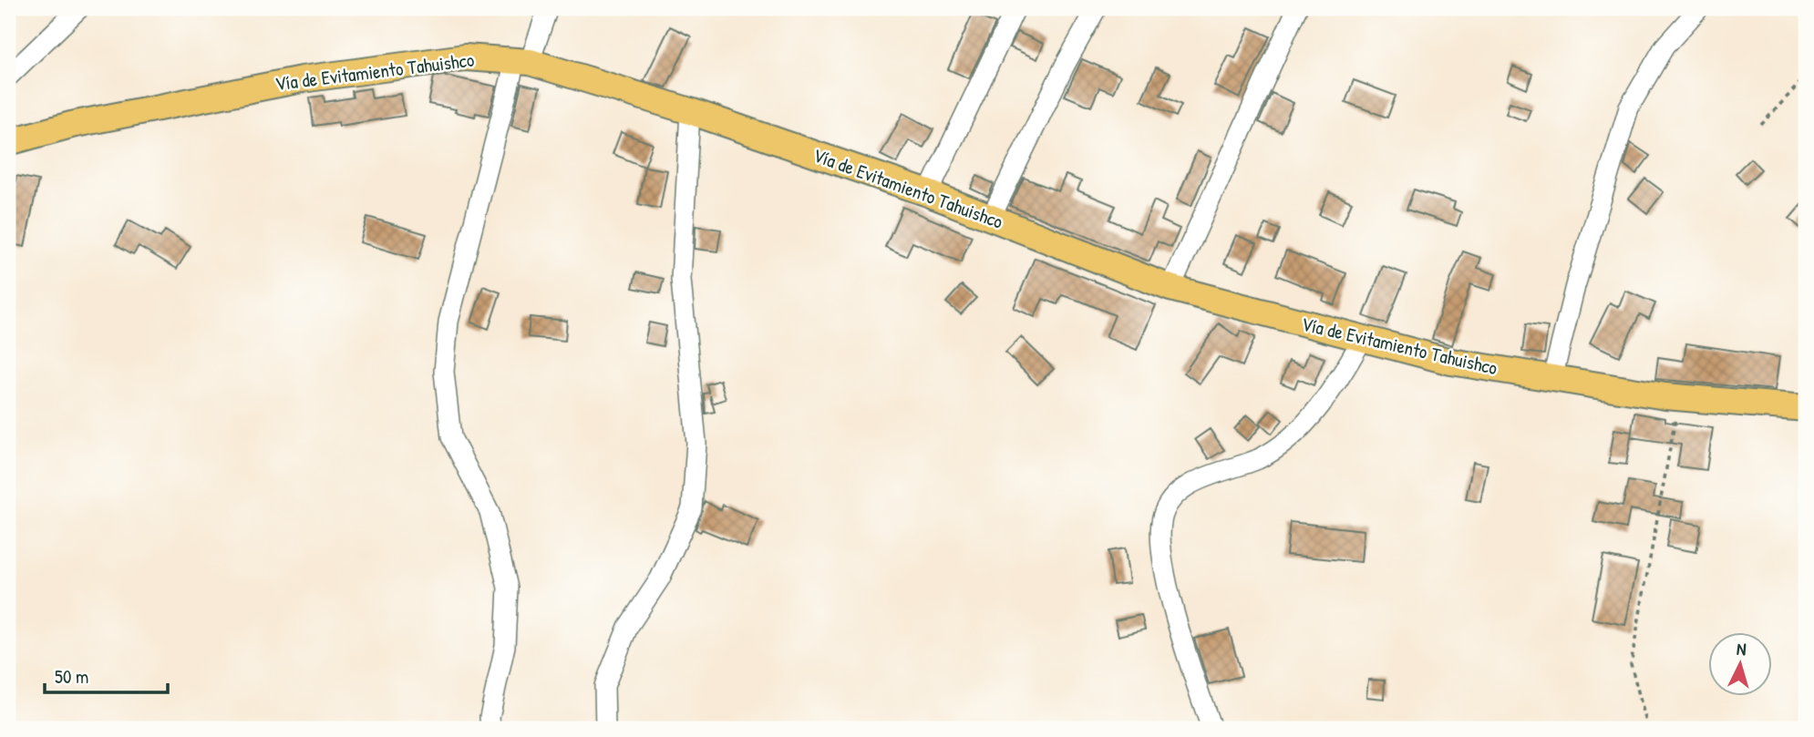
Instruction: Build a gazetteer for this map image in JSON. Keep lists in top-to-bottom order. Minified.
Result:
{"streets":{"main road":["Vía de Evitamiento Tahuishco"]},"scale_bar":"50 m","north":"top"}
